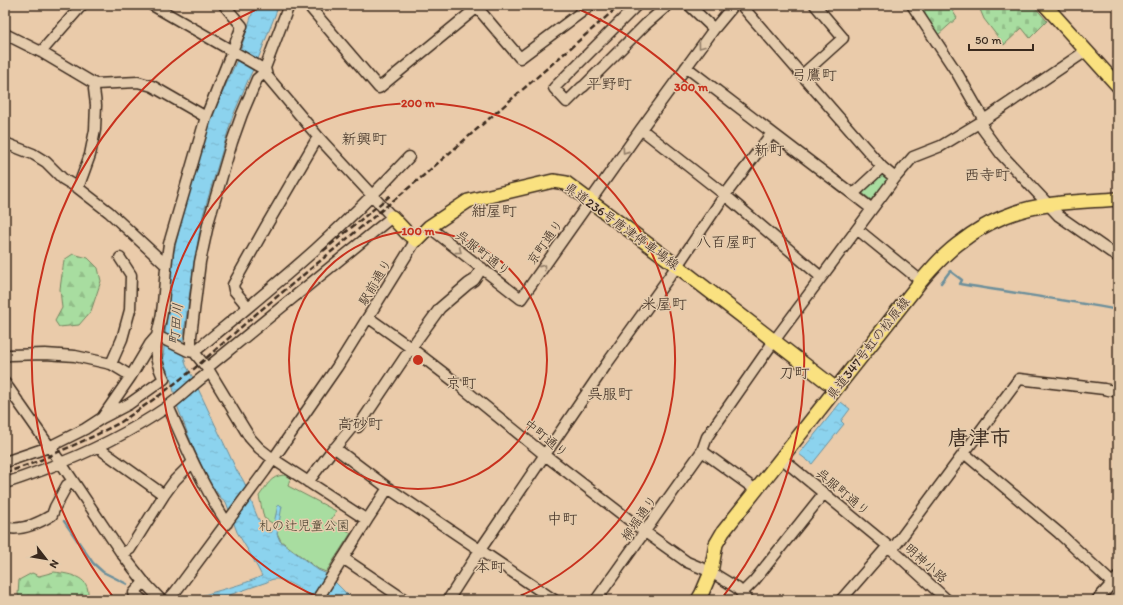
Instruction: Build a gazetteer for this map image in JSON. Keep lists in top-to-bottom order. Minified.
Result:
{"streets":{"main road":["県道236号唐津停車場線","県道347号虹の松原線"],"street":["京町通り","呉服町通り","駅前通り","中町通り","柳堀通り","明神小路"]},"crossings":[["県道236号唐津停車場線","京町通り"],["県道236号唐津停車場線","呉服町通り"],["県道236号唐津停車場線","駅前通り"],["県道236号唐津停車場線","県道347号虹の松原線"],["県道236号唐津停車場線","柳堀通り"],["京町通り","呉服町通り"],["呉服町通り","県道347号虹の松原線"],["呉服町通り","明神小路"],["駅前通り","中町通り"],["県道347号虹の松原線","中町通り"],["中町通り","柳堀通り"]],"districts":["弓鷹町","平野町","新興町","新町","西寺町","紺屋町","八百屋町","米屋町","刀町","京町","呉服町","高砂町","唐津市","中町","本町"],"water":["町田川"],"parks":["札の辻児童公園"],"scale_bar":"50 m","north":"bottom right","rings":["300 m","200 m","100 m"]}
